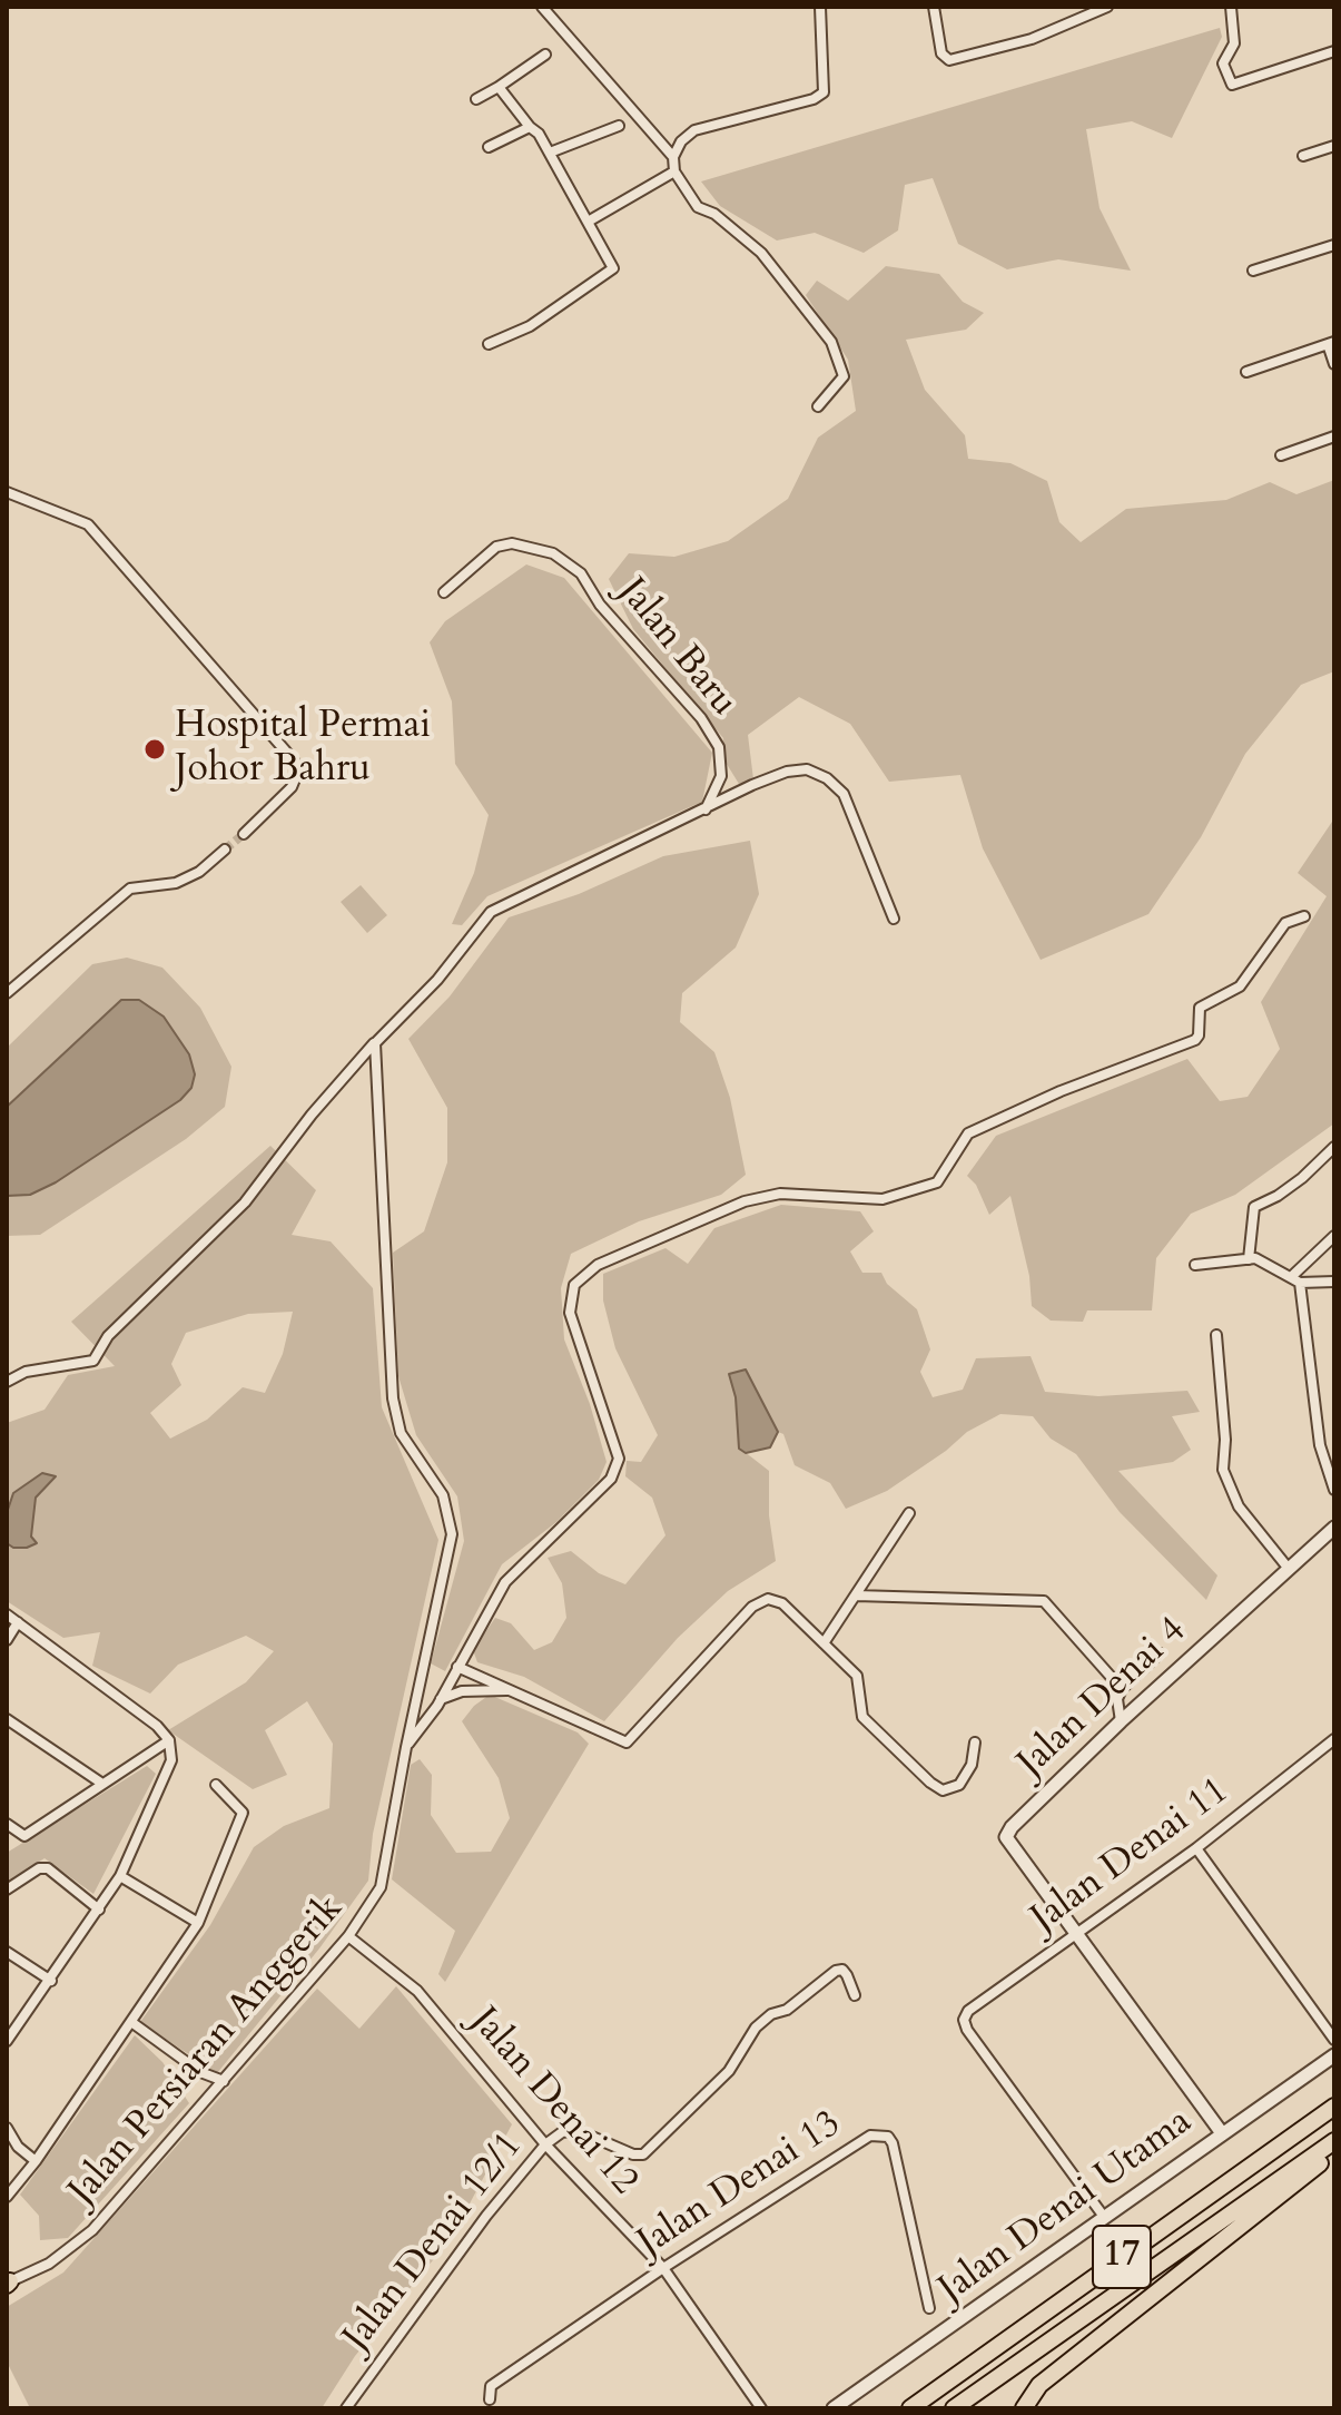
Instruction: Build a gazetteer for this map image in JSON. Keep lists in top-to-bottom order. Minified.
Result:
{"streets":{"highway":["17"],"street":["Jalan Baru","Jalan Denai 4","Jalan Denai 11","Jalan Persiaran Anggerik","Jalan Denai 12","Jalan Denai 13","Jalan Denai Utama","Jalan Denai 12/1"]},"crossings":[["Jalan Denai 4","Jalan Denai 11"],["Jalan Denai 11","Jalan Denai Utama"],["Jalan Persiaran Anggerik","Jalan Denai 12"],["Jalan Denai 12","Jalan Denai 13"],["Jalan Denai 12","Jalan Denai 12/1"]],"places":["Hospital Permai Johor Bahru"]}
